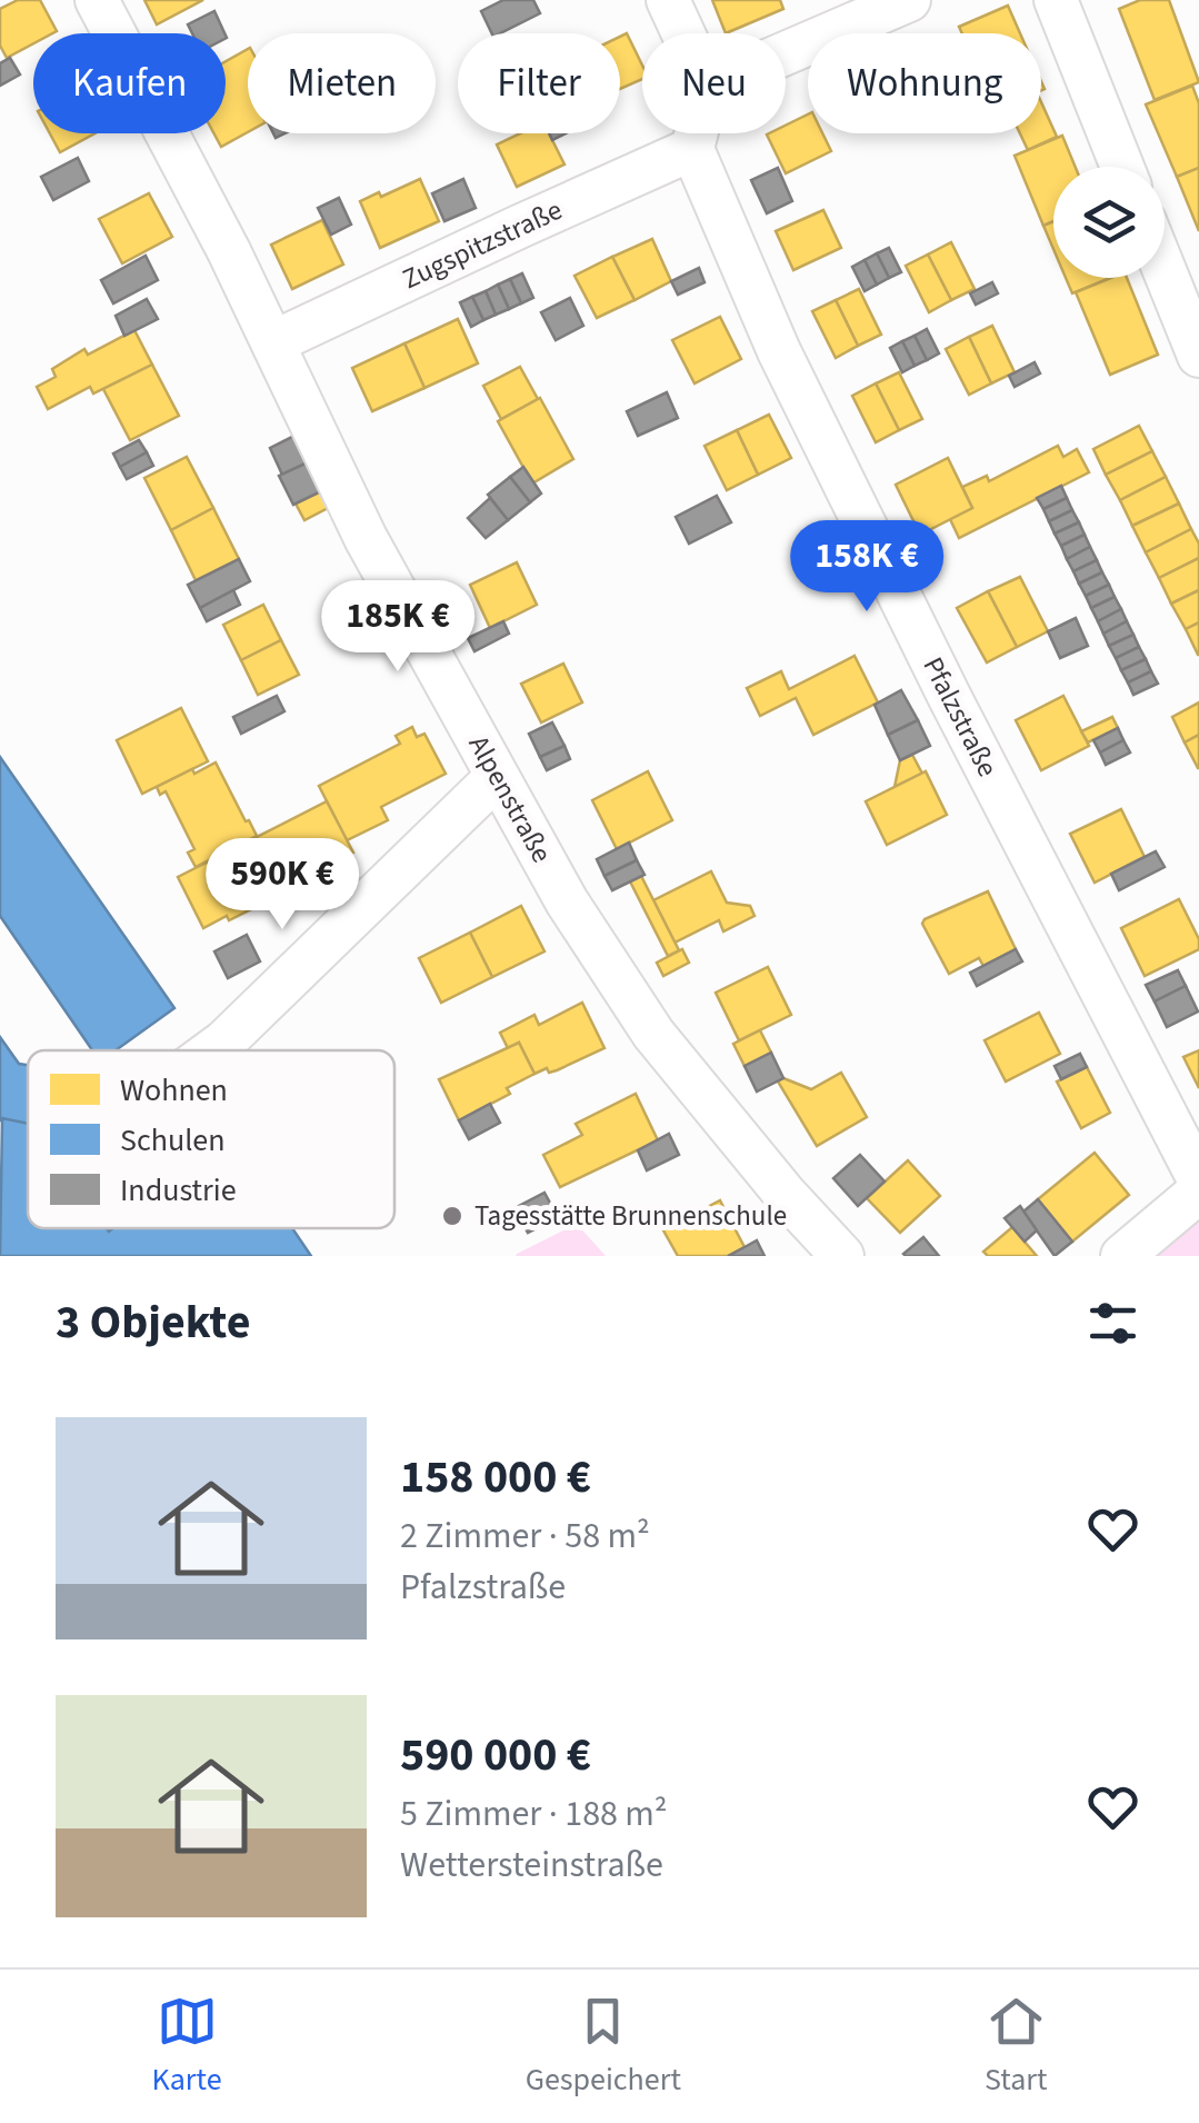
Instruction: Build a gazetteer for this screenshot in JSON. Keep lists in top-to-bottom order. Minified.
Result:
{"streets":{"street":["Zugspitzstraße","Pfalzstraße","Alpenstraße"]},"crossings":[["Zugspitzstraße","Pfalzstraße"],["Zugspitzstraße","Alpenstraße"]],"places":["Tagesstätte Brunnenschule"],"legend":["Wohnen","Schulen","Industrie"],"page":{"chip":["Kaufen","Mieten","Filter","Neu","Wohnung"],"price":["158K €","185K €","590K €"],"heading":"3 Objekte","list":[{"name":"158 000 €","note":"2 Zimmer · 58 m² · Pfalzstraße"},{"name":"590 000 €","note":"5 Zimmer · 188 m² · Wettersteinstraße"}],"tabs":["Karte","Gespeichert","Start"]}}
